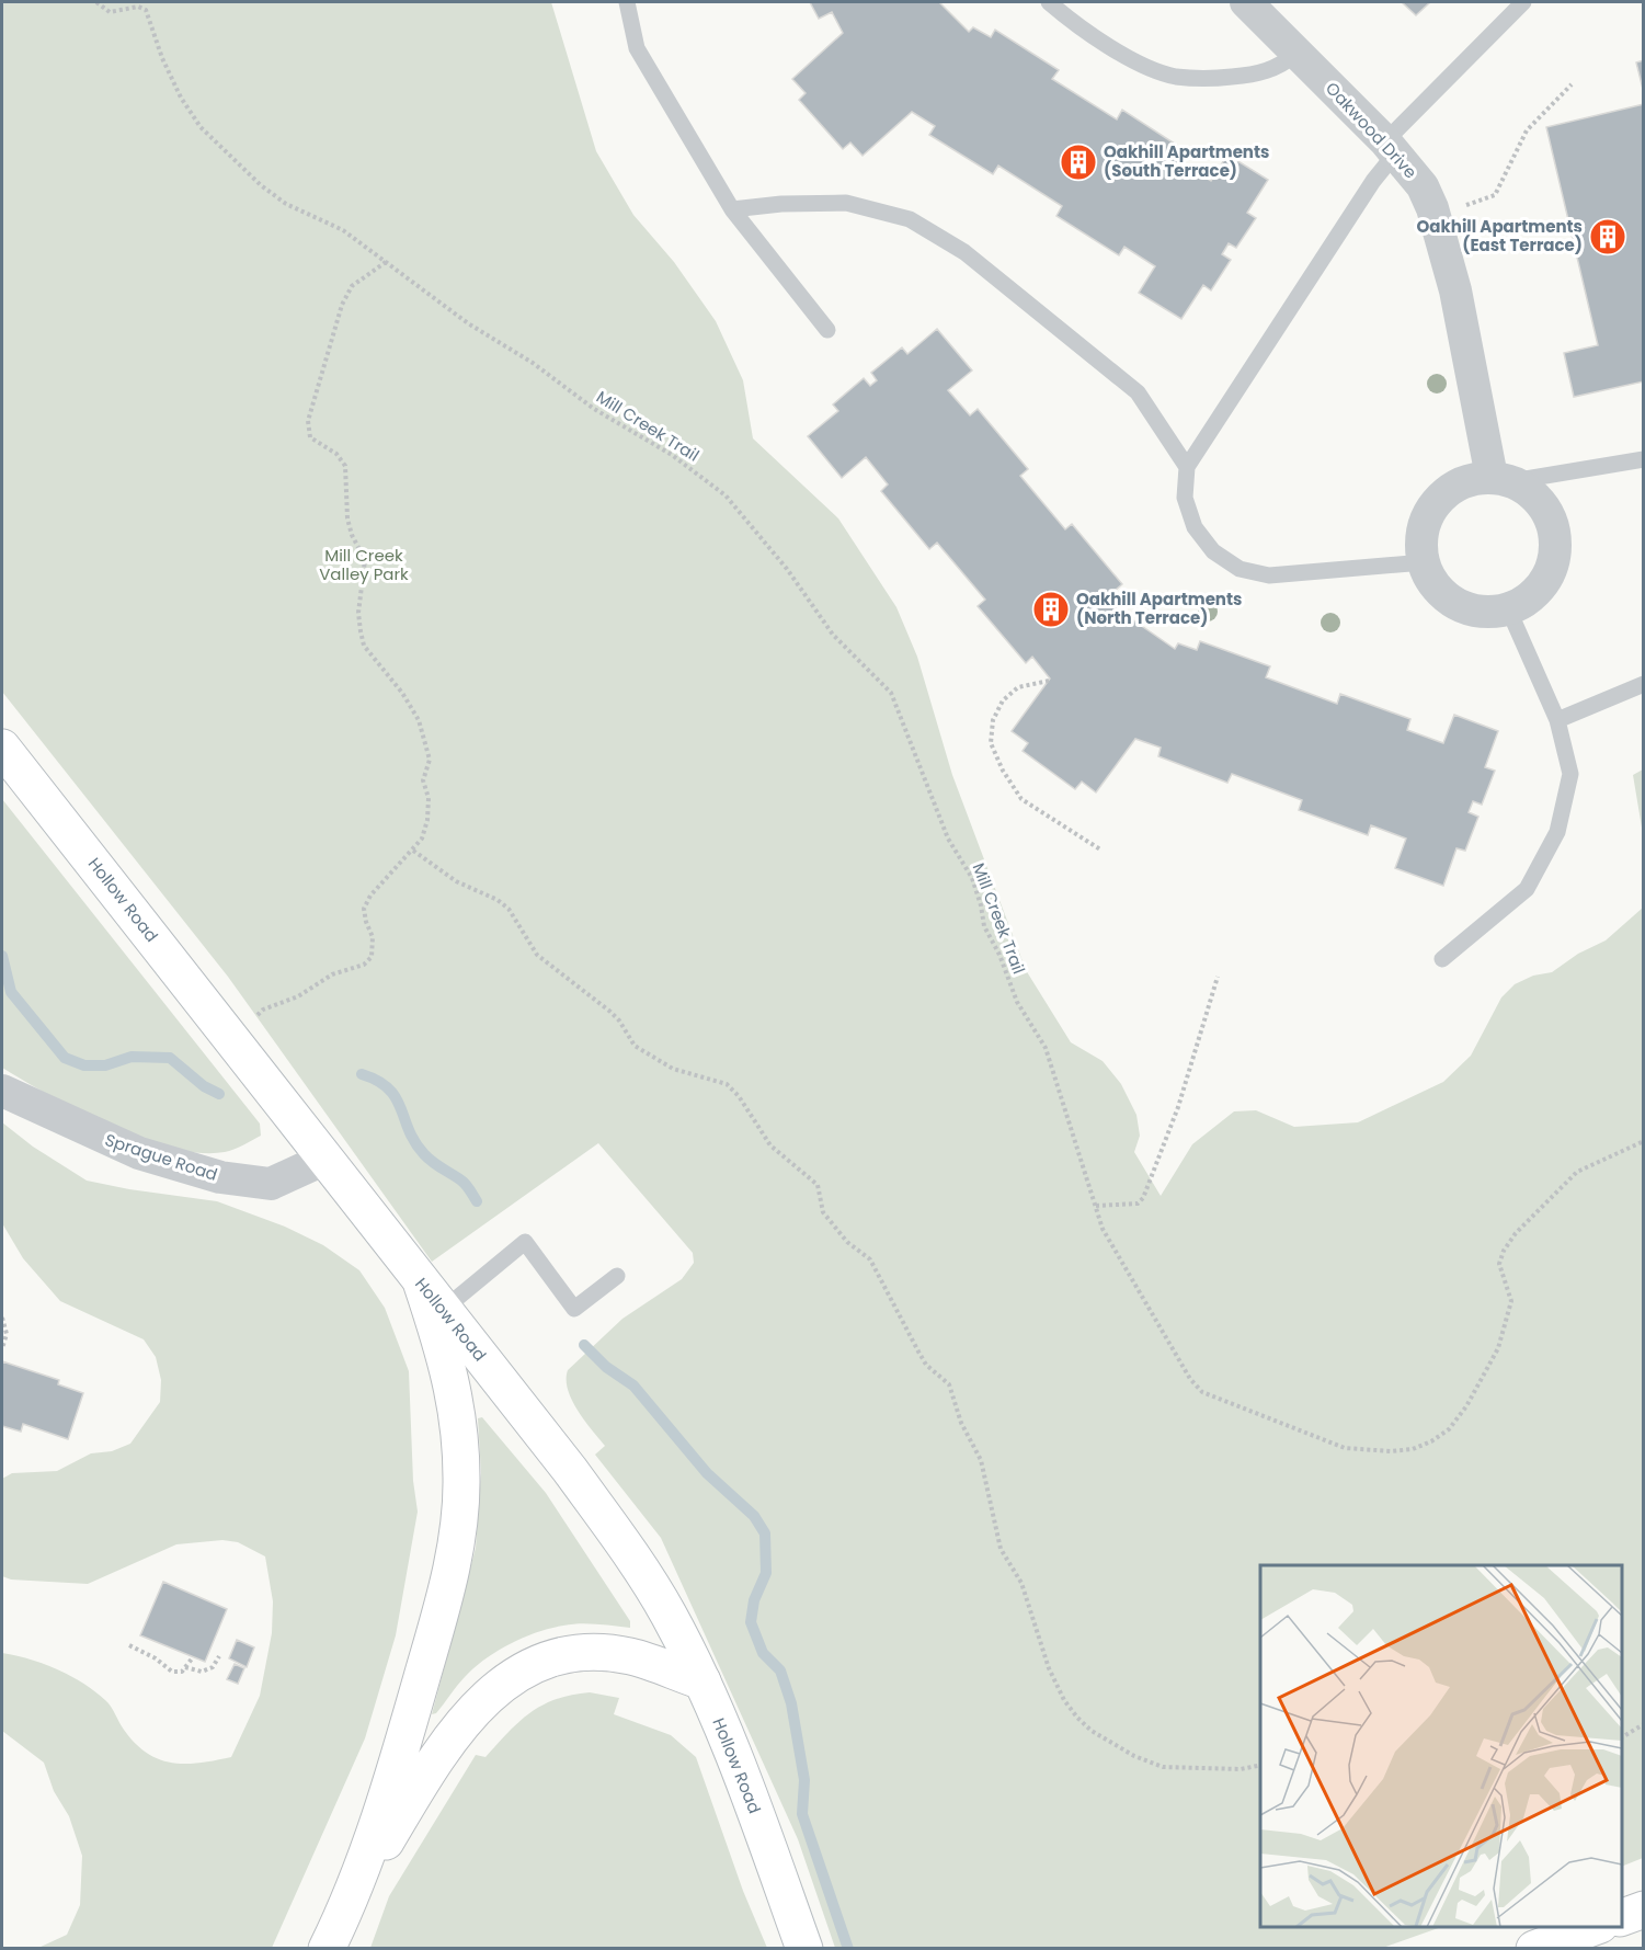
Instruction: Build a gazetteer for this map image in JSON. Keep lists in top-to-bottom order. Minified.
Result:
{"streets":{"main road":["Hollow Road"],"street":["Oakwood Drive","Sprague Road"],"path":["Mill Creek Trail"]},"crossings":[["Hollow Road","Sprague Road"]],"parks":["Mill Creek Valley Park"],"places":{"building":["Oakhill Apartments (South Terrace)","Oakhill Apartments (East Terrace)","Oakhill Apartments (North Terrace)"]}}
